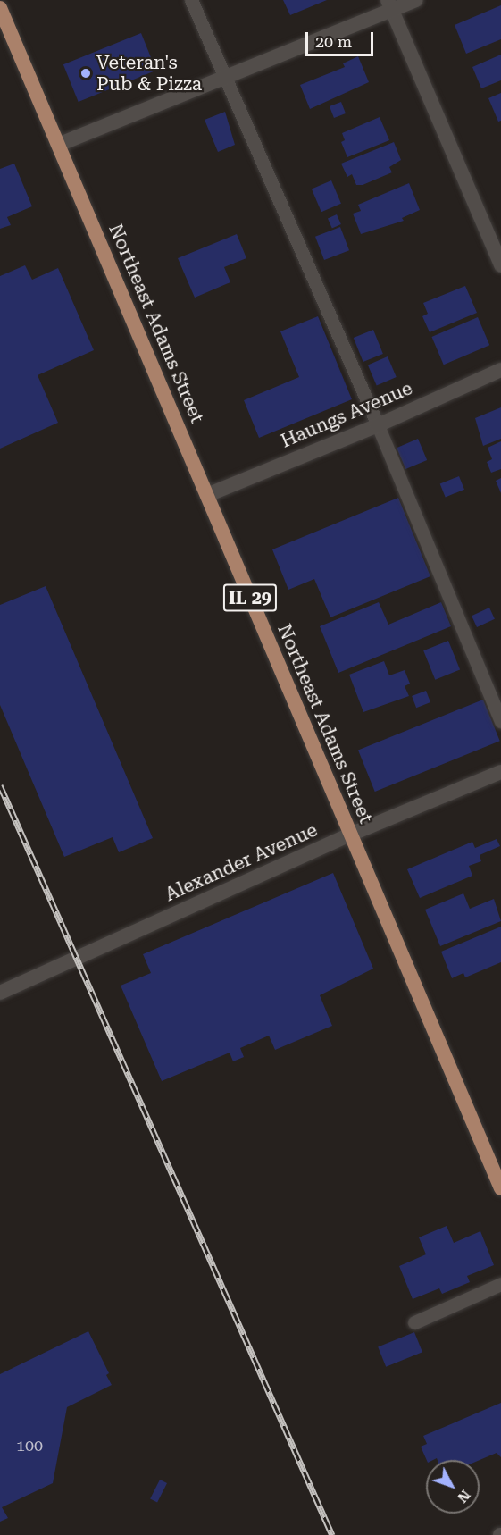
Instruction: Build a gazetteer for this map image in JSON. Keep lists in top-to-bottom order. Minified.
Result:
{"streets":{"main road":["Northeast Adams Street","IL 29"],"street":["Haungs Avenue","Alexander Avenue"]},"crossings":[["Northeast Adams Street","Haungs Avenue"],["Northeast Adams Street","Alexander Avenue"]],"places":["Veteran's Pub & Pizza"],"house_numbers":["100"],"scale_bar":"20 m","north":"bottom right"}
